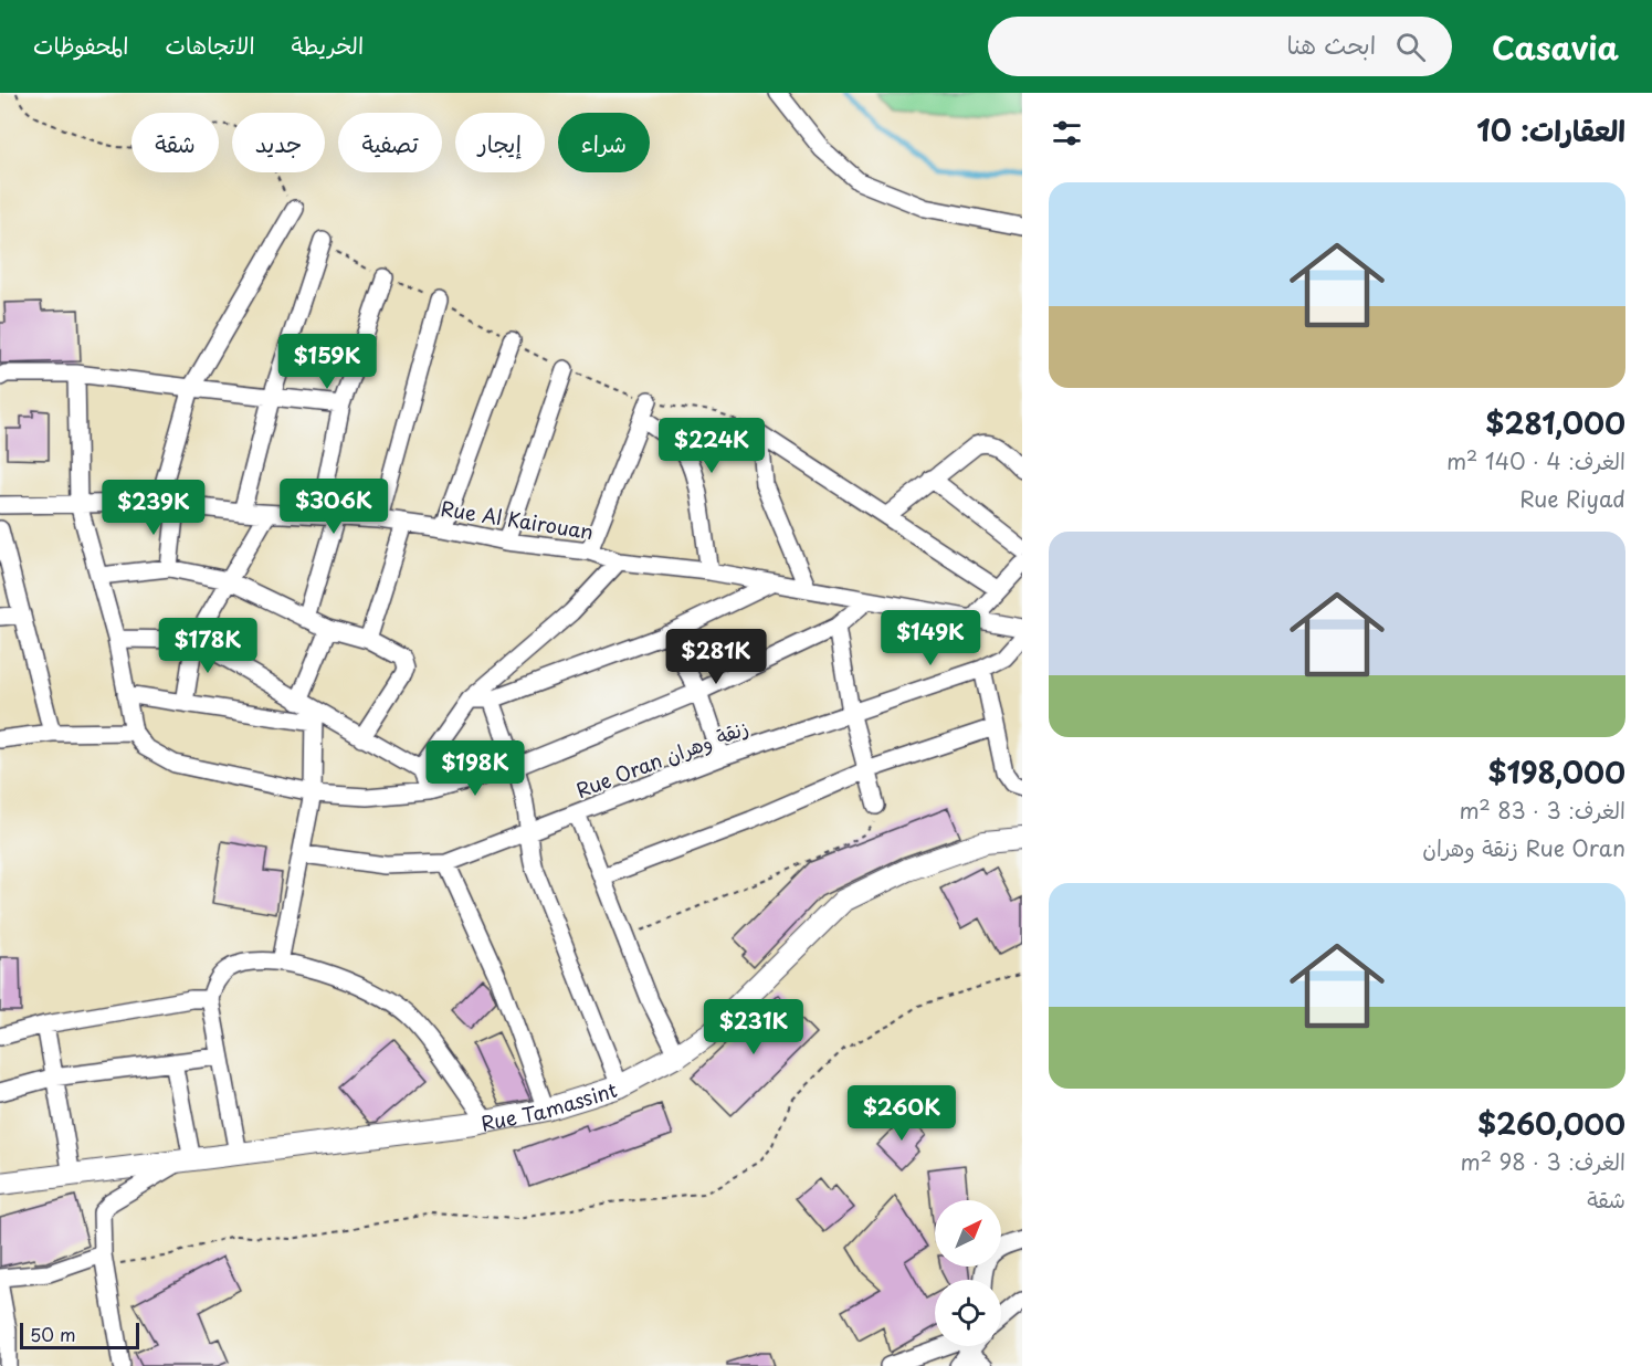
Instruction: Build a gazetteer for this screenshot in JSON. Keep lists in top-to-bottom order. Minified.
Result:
{"streets":{"main road":["Rue Tamassint"],"street":["Rue Al Kairouan","Rue Oran زنقة وهران"]},"scale_bar":"50 m","north":"top right","page":{"header":"Casavia","search":"ابحث هنا","nav":["الخريطة","الاتجاهات","المحفوظات"],"heading":"العقارات: 10","chip":["شراء","إيجار","تصفية","جديد","شقة"],"list":[{"name":"$281,000","note":"الغرف: 4 · 140 m² · Rue Riyad"},{"name":"$198,000","note":"الغرف: 3 · 83 m² · Rue Oran زنقة وهران"},{"name":"$260,000","note":"الغرف: 3 · 98 m² · شقة"}],"price":["$159K","$224K","$306K","$239K","$149K","$178K","$281K","$198K","$231K","$260K"],"scale":"50 m"}}
